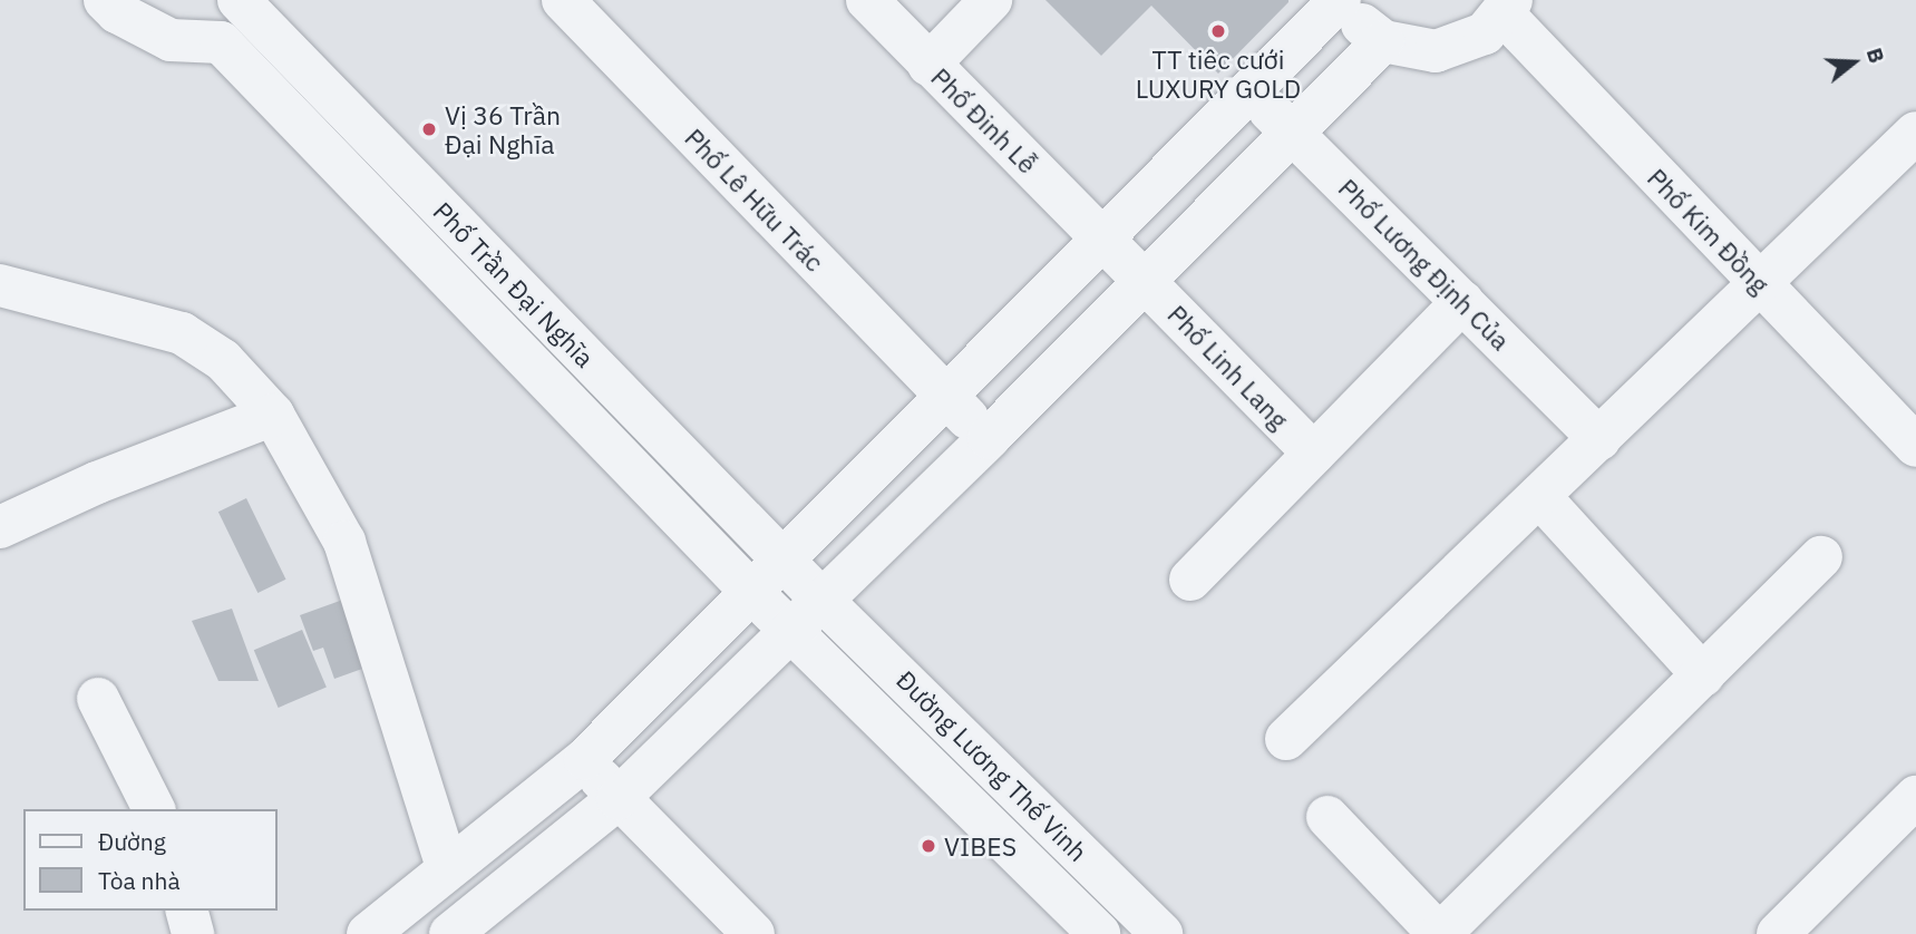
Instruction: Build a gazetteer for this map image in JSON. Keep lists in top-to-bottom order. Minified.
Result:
{"streets":{"street":["Phố Đinh Lễ","Phố Lê Hữu Trác","Phố Kim Đồng","Phố Lương Định Của","Phố Trần Đại Nghĩa","Phố Linh Lang","Đường Lương Thế Vinh"]},"crossings":[["Phố Đinh Lễ","Phố Linh Lang"],["Phố Trần Đại Nghĩa","Đường Lương Thế Vinh"]],"places":["TT tiêc cưới LUXURY GOLD","Vị 36 Trần Đại Nghĩa","VIBES"],"legend":["Đường","Tòa nhà"],"north":"right"}
